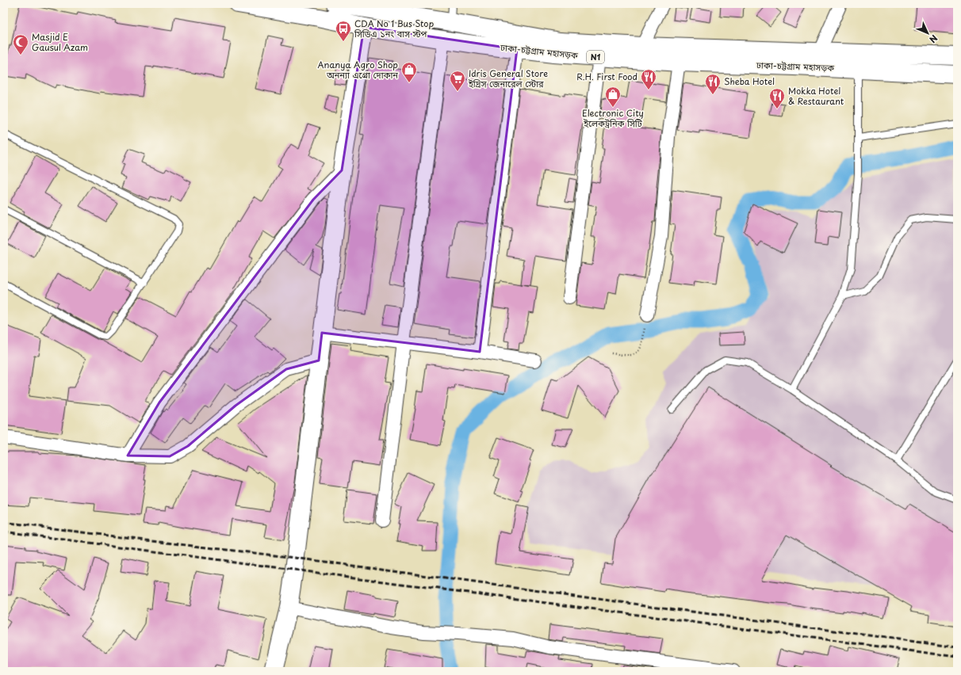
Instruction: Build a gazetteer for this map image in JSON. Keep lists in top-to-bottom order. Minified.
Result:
{"streets":{"main road":["ঢাকা-চট্টগ্রাম মহাসড়ক","N1"]},"places":{"bus stop":["CDA No 1 Bus Stop সিডিএ ১নং বাস স্টপ"],"mosque":["Masjid E Gausul Azam"],"shop":["Ananya Agro Shop অনন্যা এগ্রো দোকান","Electronic City ইলেকট্রনিক সিটি"],"restaurant":["R.H. First Food","Sheba Hotel","Mokka Hotel & Restaurant"],"supermarket":["Idris General Store ইদ্রিস জেনারেল স্টোর"]},"north":"bottom right"}
